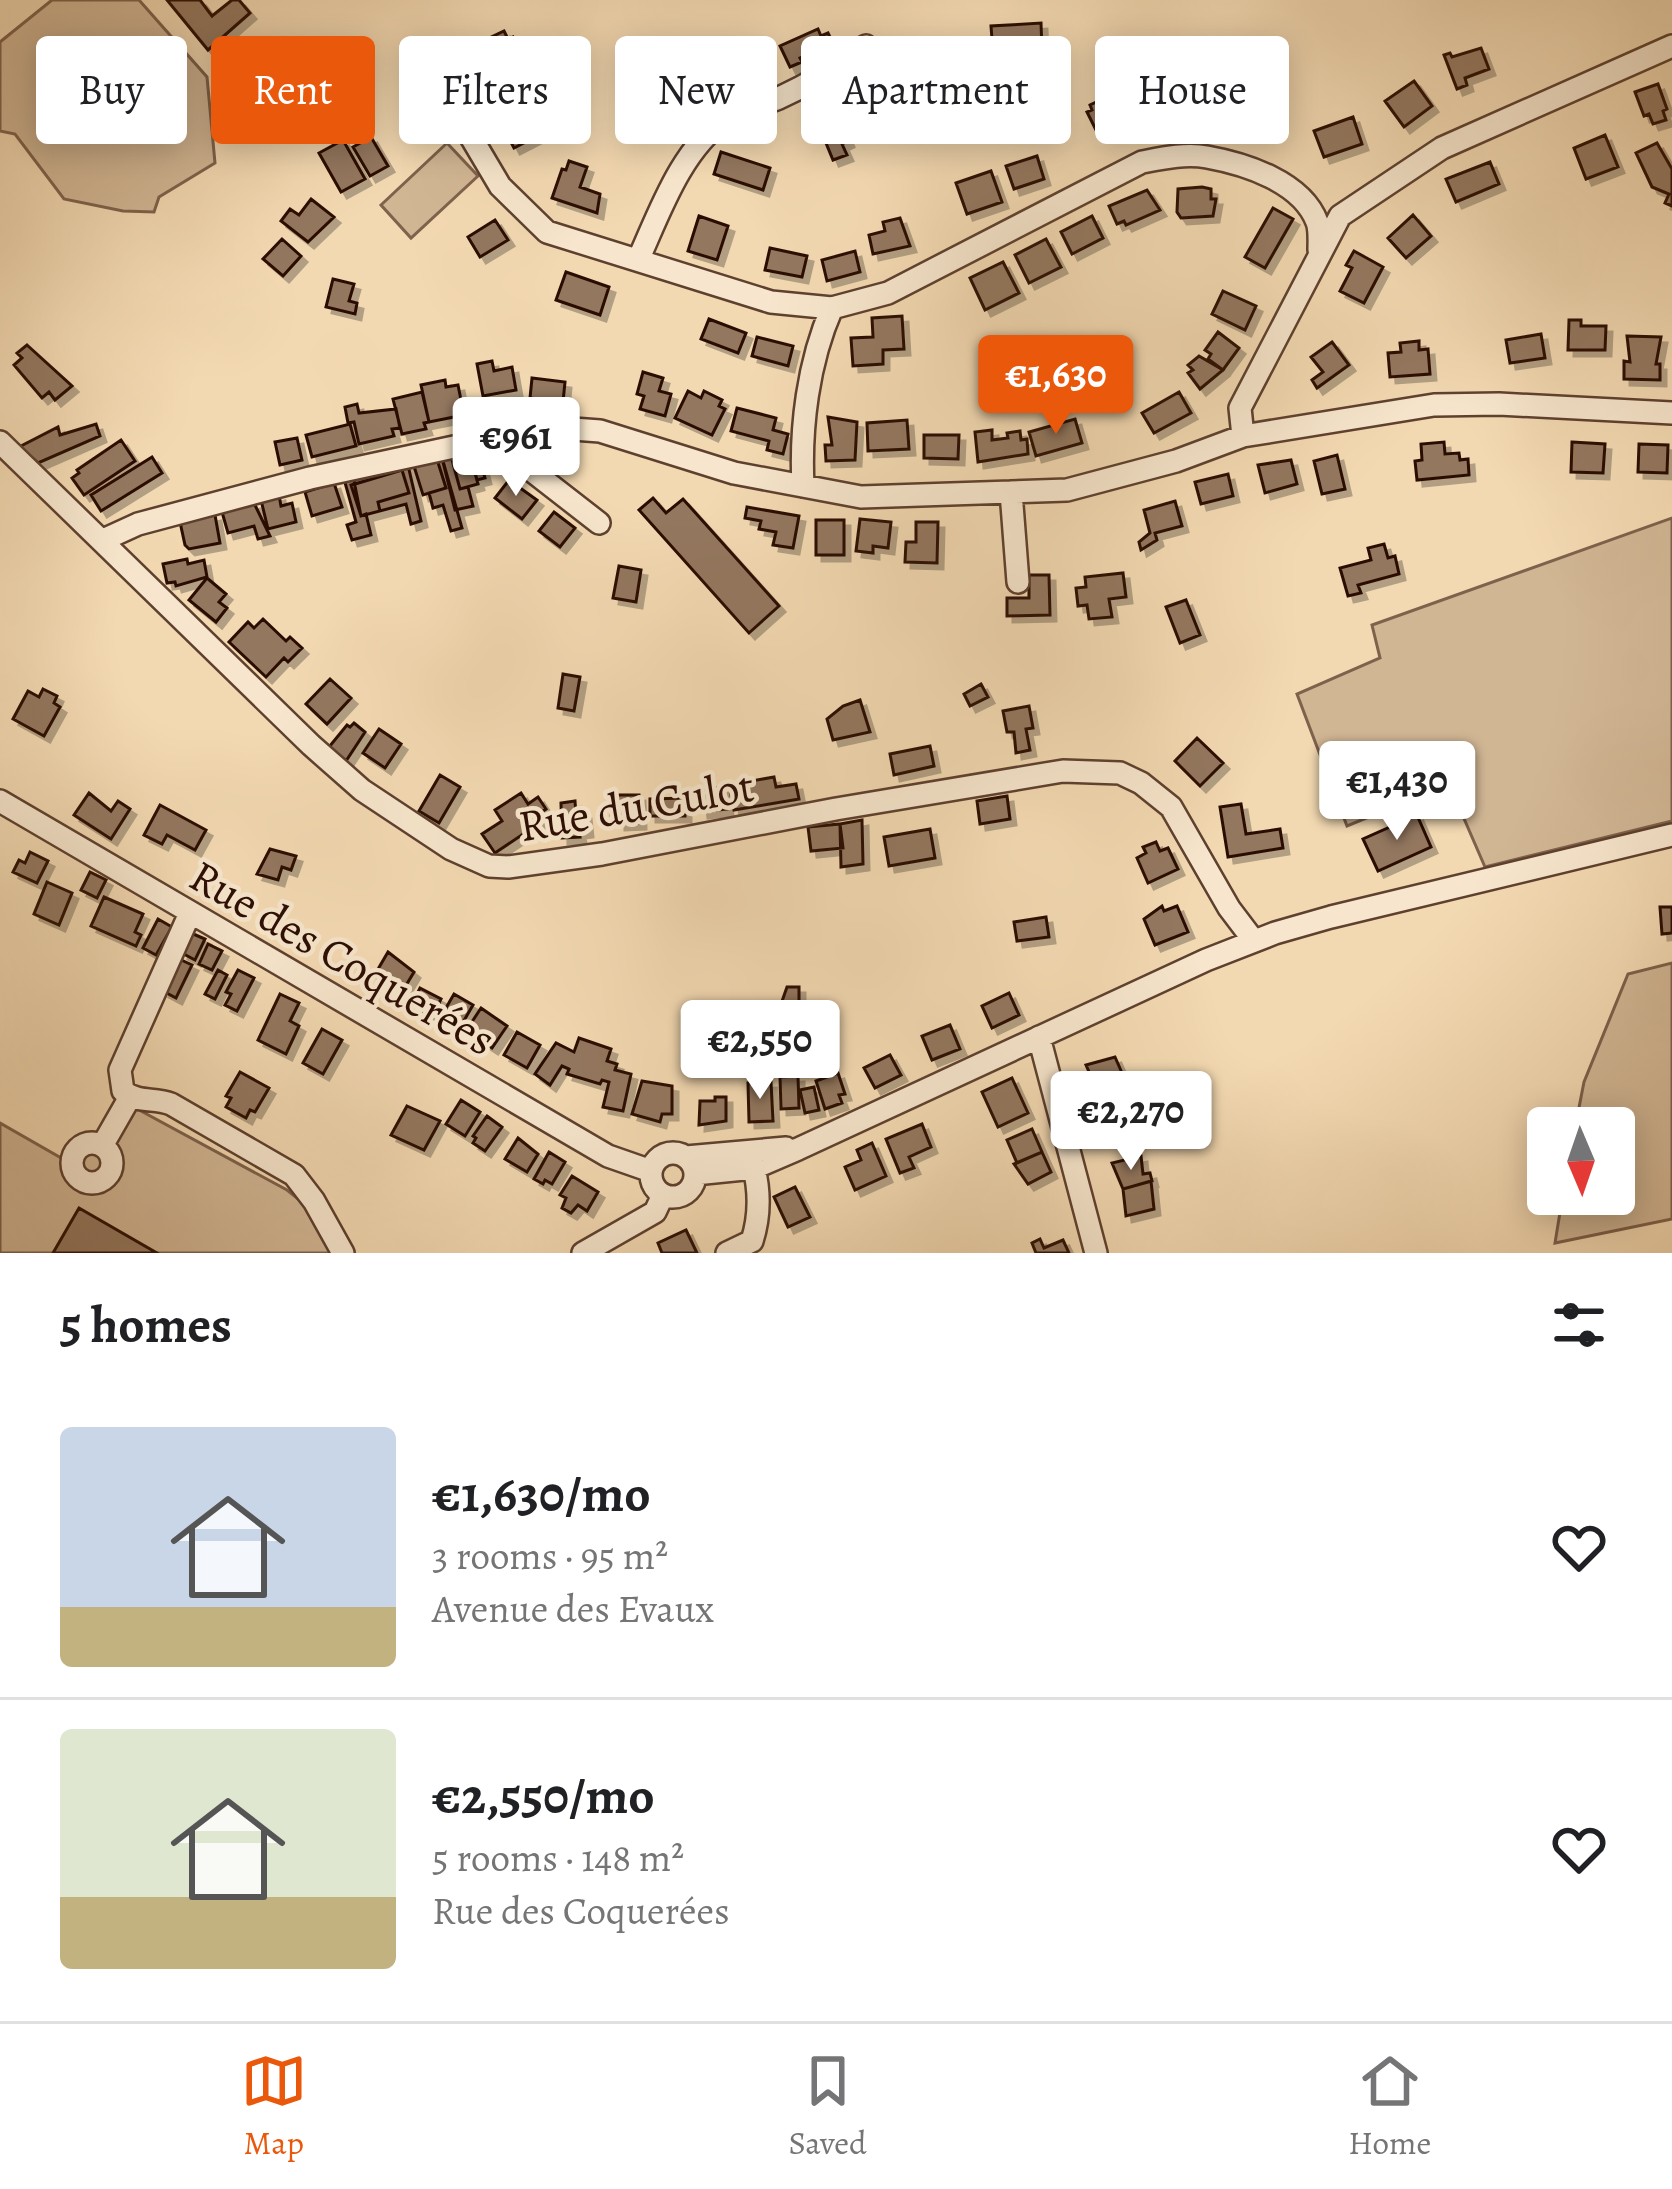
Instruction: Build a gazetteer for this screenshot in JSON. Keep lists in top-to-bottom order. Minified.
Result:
{"streets":{"street":["Rue du Culot","Rue des Coquerées"]},"north":"bottom","page":{"chip":["Buy","Rent","Filters","New","Apartment","House"],"price":["€1,630","€961","€1,430","€2,550","€2,270"],"heading":"5 homes","list":[{"name":"€1,630/mo","note":"3 rooms · 95 m² · Avenue des Evaux"},{"name":"€2,550/mo","note":"5 rooms · 148 m² · Rue des Coquerées"}],"tabs":["Map","Saved","Home"]}}
